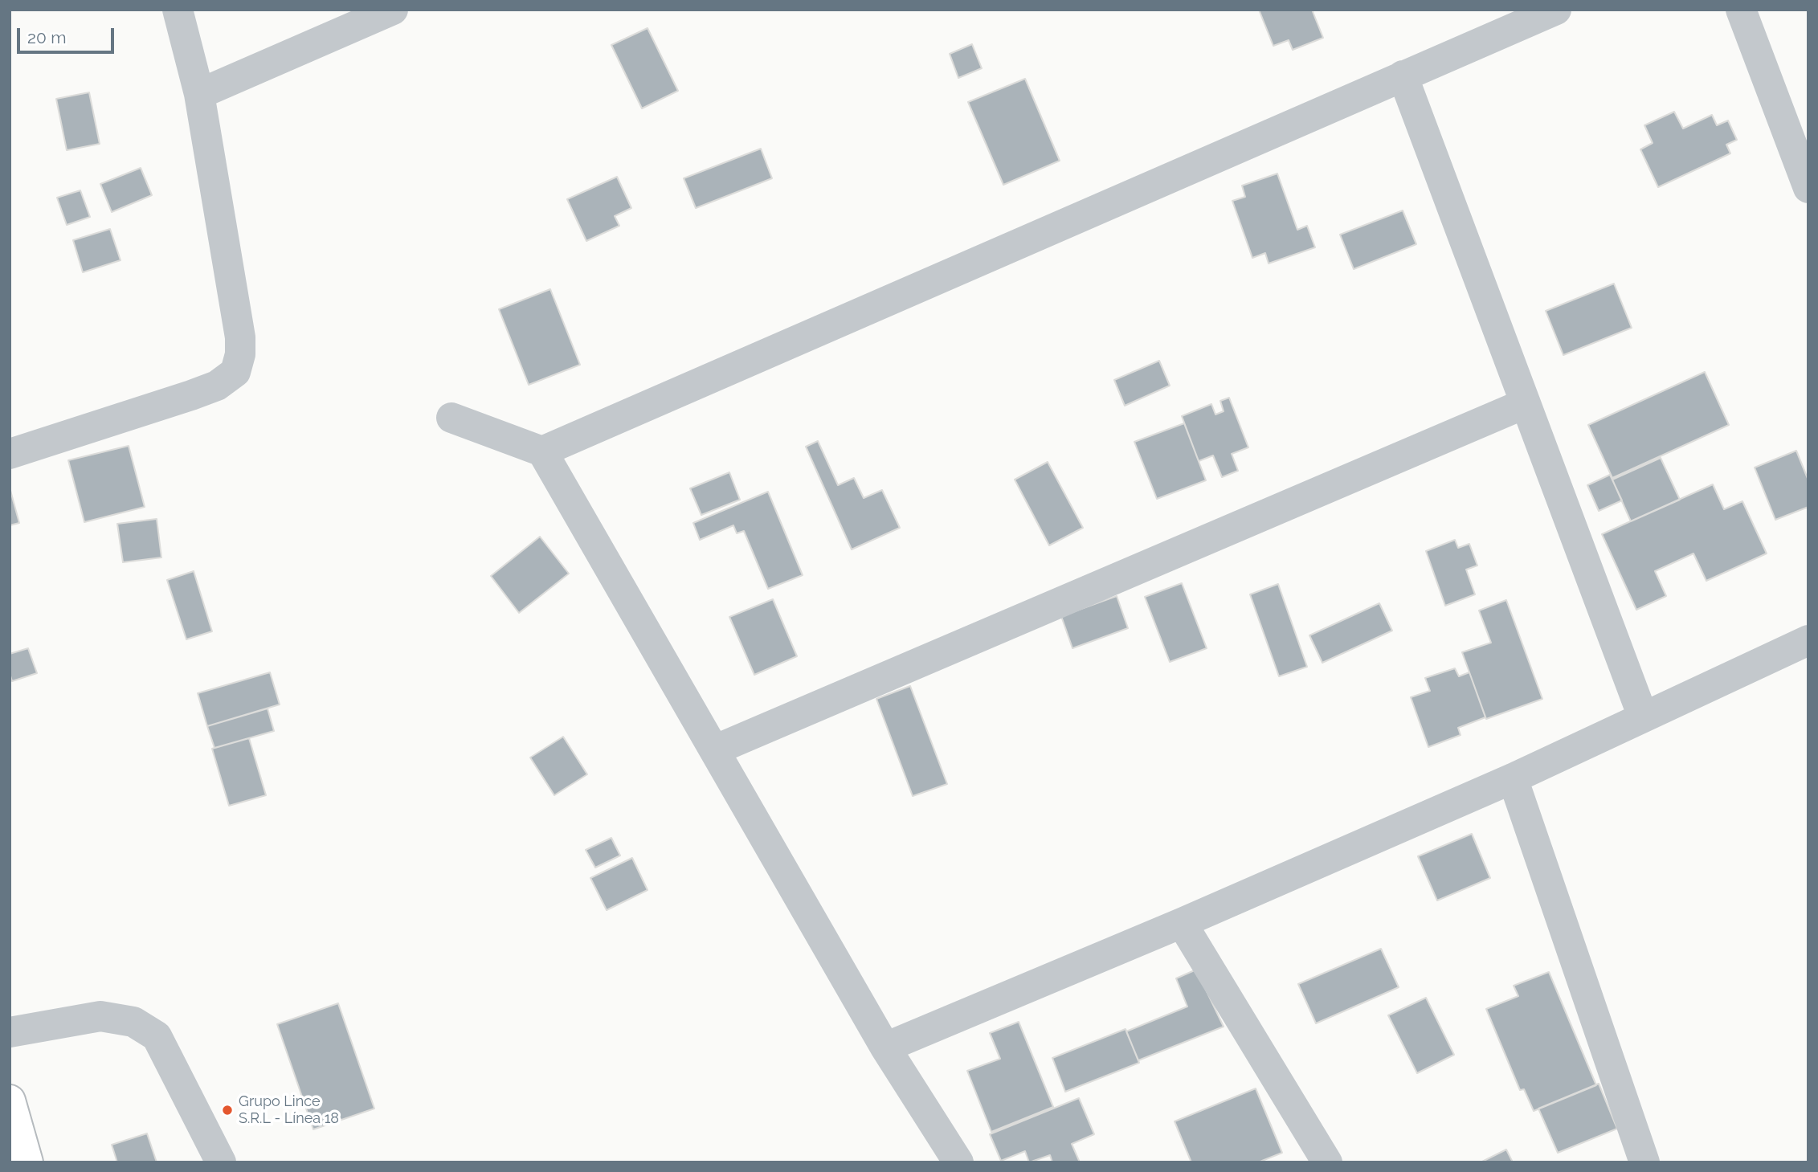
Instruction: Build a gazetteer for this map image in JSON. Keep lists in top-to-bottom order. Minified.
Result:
{"places":["Grupo Lince S.R.L - Línea 18"],"scale_bar":"20 m"}
